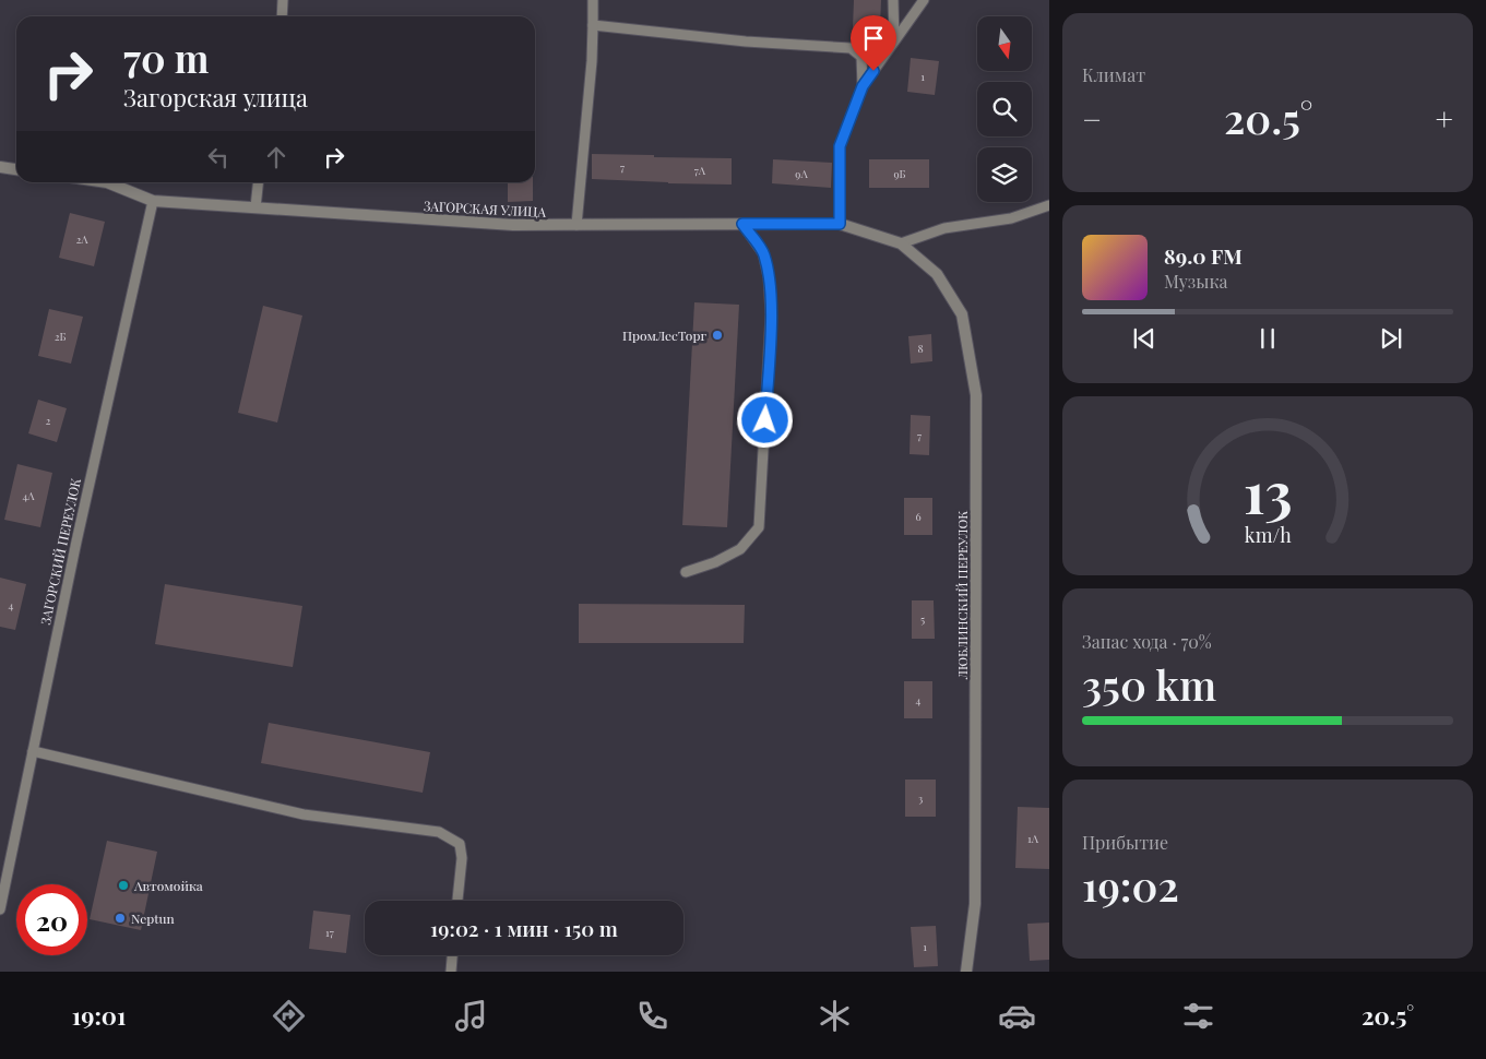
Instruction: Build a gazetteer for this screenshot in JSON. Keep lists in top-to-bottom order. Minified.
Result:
{"streets":{"street":["ЗАГОРСКАЯ УЛИЦА","ЛЮБЛИНСКИЙ ПЕРЕУЛОК"],"lane":["ЗАГОРСКИЙ ПЕРЕУЛОК"]},"crossings":[["ЗАГОРСКАЯ УЛИЦА","ЗАГОРСКИЙ ПЕРЕУЛОК"],["ЗАГОРСКАЯ УЛИЦА","ЛЮБЛИНСКИЙ ПЕРЕУЛОК"]],"places":["ПромЛесТорг","Автомойка","Neptun"],"house_numbers":["1","7","7А","9А","9Б","2А","2Б","8","2","7","4А","6","4","5","4","3","1А","17","1"],"north":"bottom","page":{"tile":["Климат",["Запас хода · 70%","350 km"],["Прибытие","19:02"]],"turn":["70 m","Загорская улица"],"heat":["−","20.5°","+"],"song":["89.0 FM","Музыка"],"limit":"20","trip":"19:02 · 1 мин · 150 m","tabs":["19:01","20.5°"],"gauge":["13","km/h"]}}
